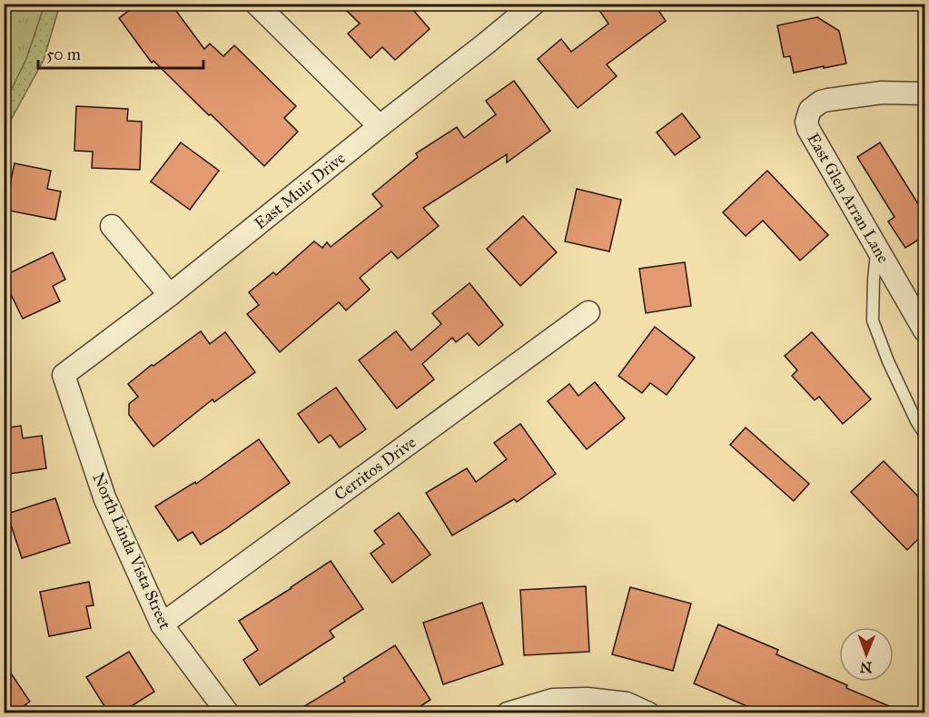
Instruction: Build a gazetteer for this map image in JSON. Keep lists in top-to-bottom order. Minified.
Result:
{"streets":{"street":["East Muir Drive","East Glen Arran Lane","Cerritos Drive","North Linda Vista Street"]},"crossings":[["East Muir Drive","North Linda Vista Street"],["Cerritos Drive","North Linda Vista Street"]],"scale_bar":"50 m","north":"bottom"}
